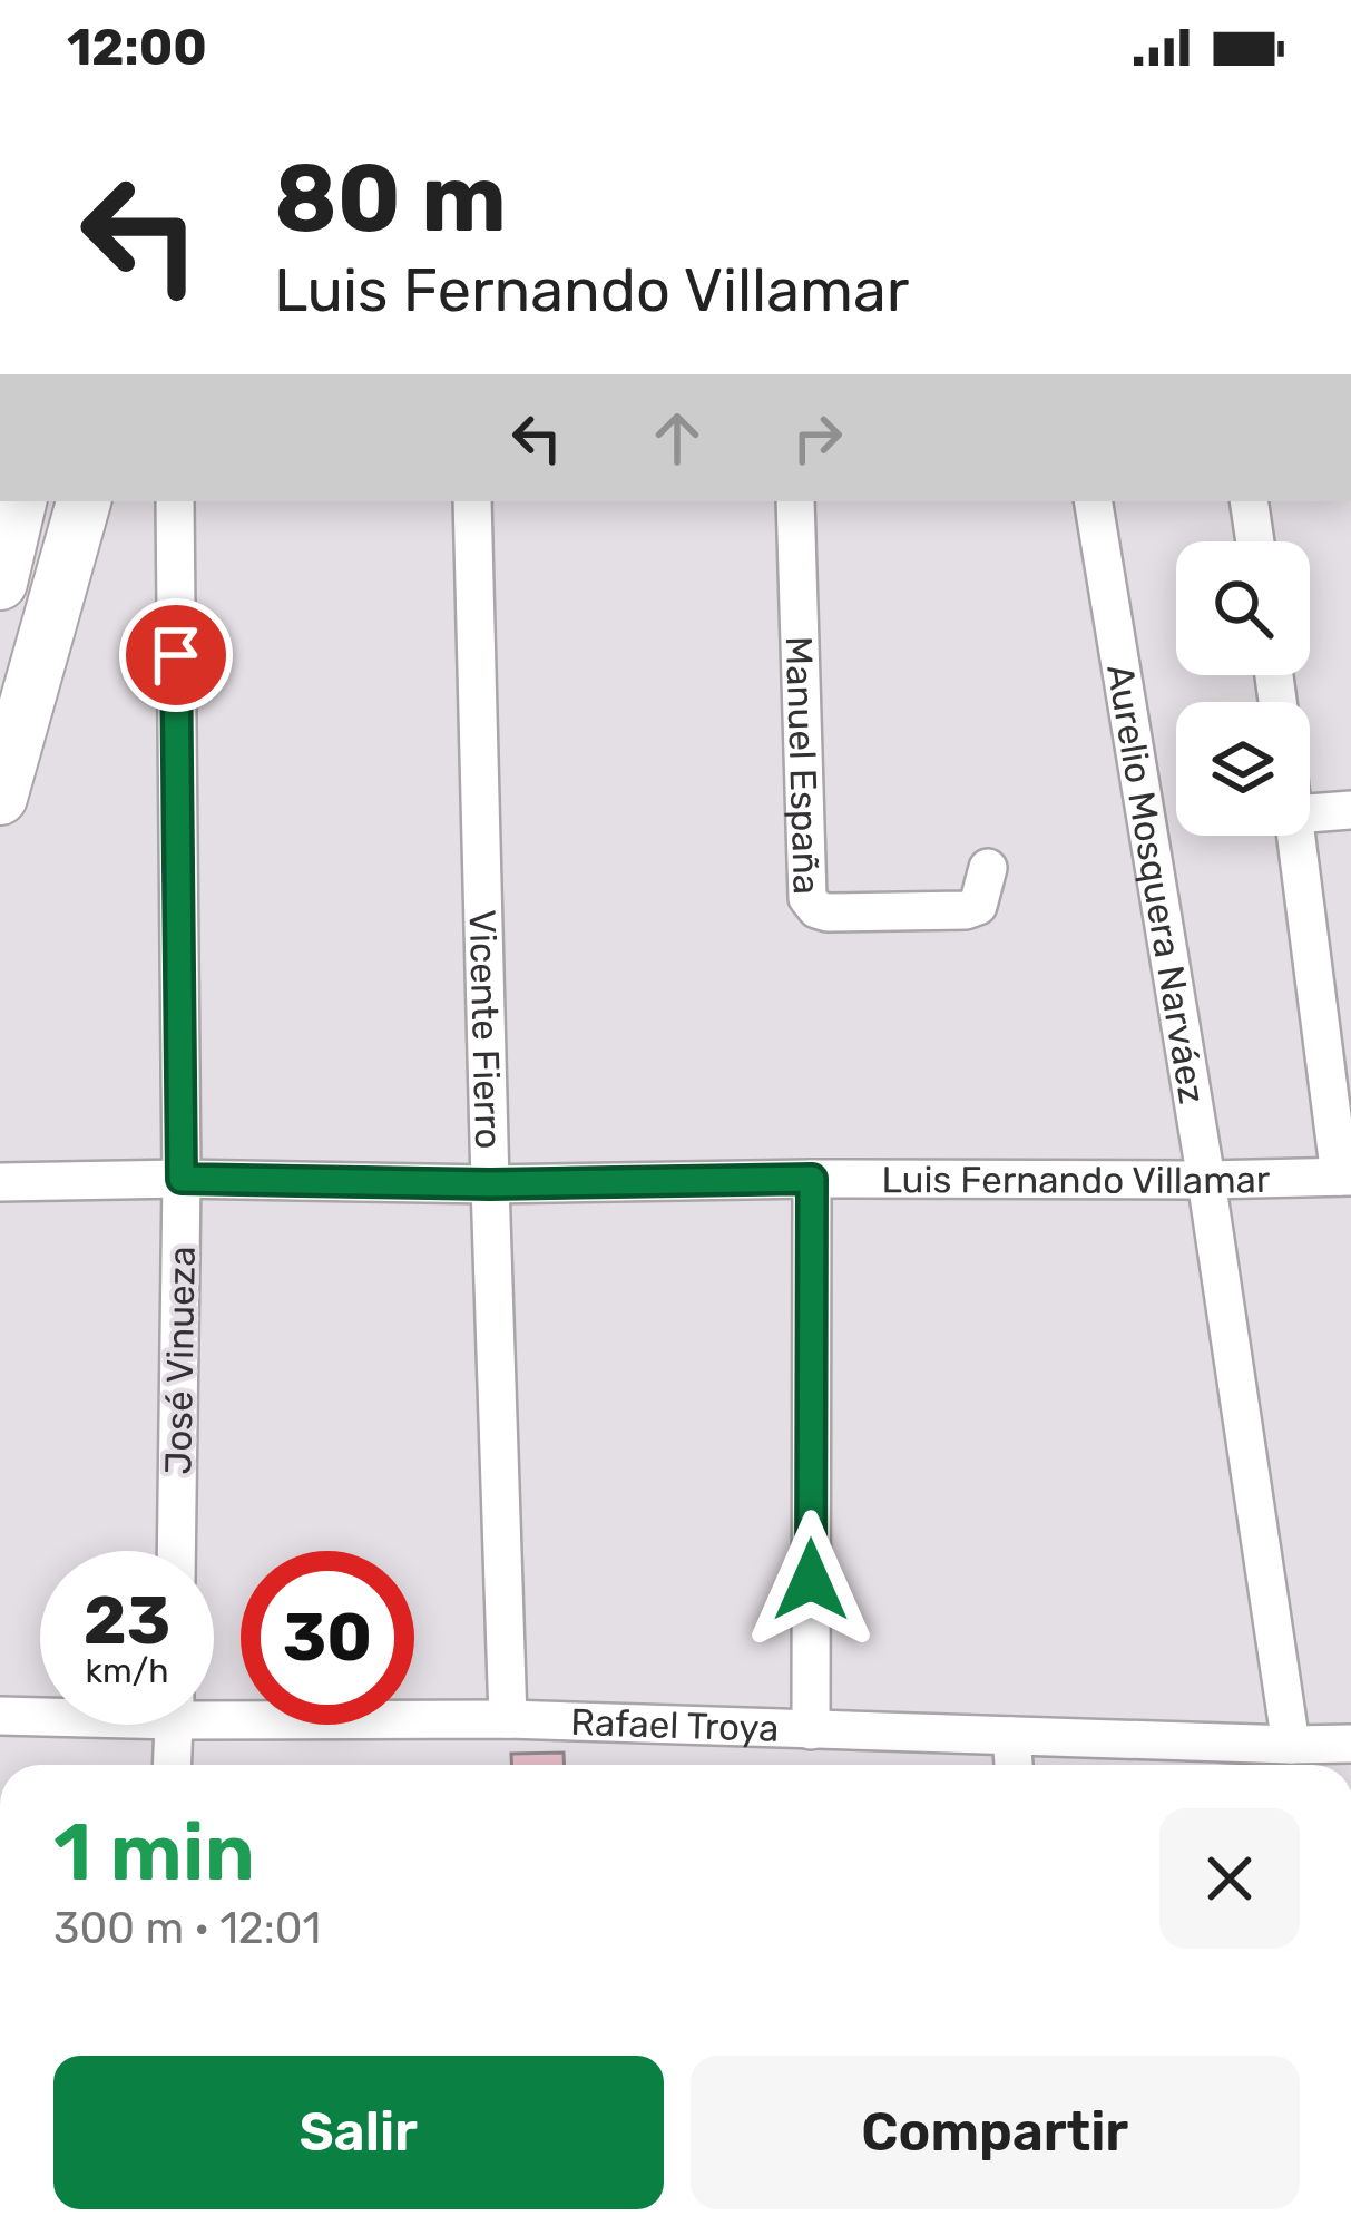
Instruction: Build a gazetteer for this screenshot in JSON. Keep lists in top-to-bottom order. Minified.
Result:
{"streets":{"street":["Manuel España","Aurelio Mosquera Narváez","Vicente Fierro","Luis Fernando Villamar","José Vinueza","Rafael Troya"]},"crossings":[["Aurelio Mosquera Narváez","Luis Fernando Villamar"],["Aurelio Mosquera Narváez","Rafael Troya"],["Vicente Fierro","Luis Fernando Villamar"],["Vicente Fierro","Rafael Troya"],["Luis Fernando Villamar","José Vinueza"]],"page":{"status":"12:00","turn":["80 m","Luis Fernando Villamar"],"speed":"23 km/h","limit":"30","heading":["1 min","300 m · 12:01"],"buttons":["Salir","Compartir"]}}
